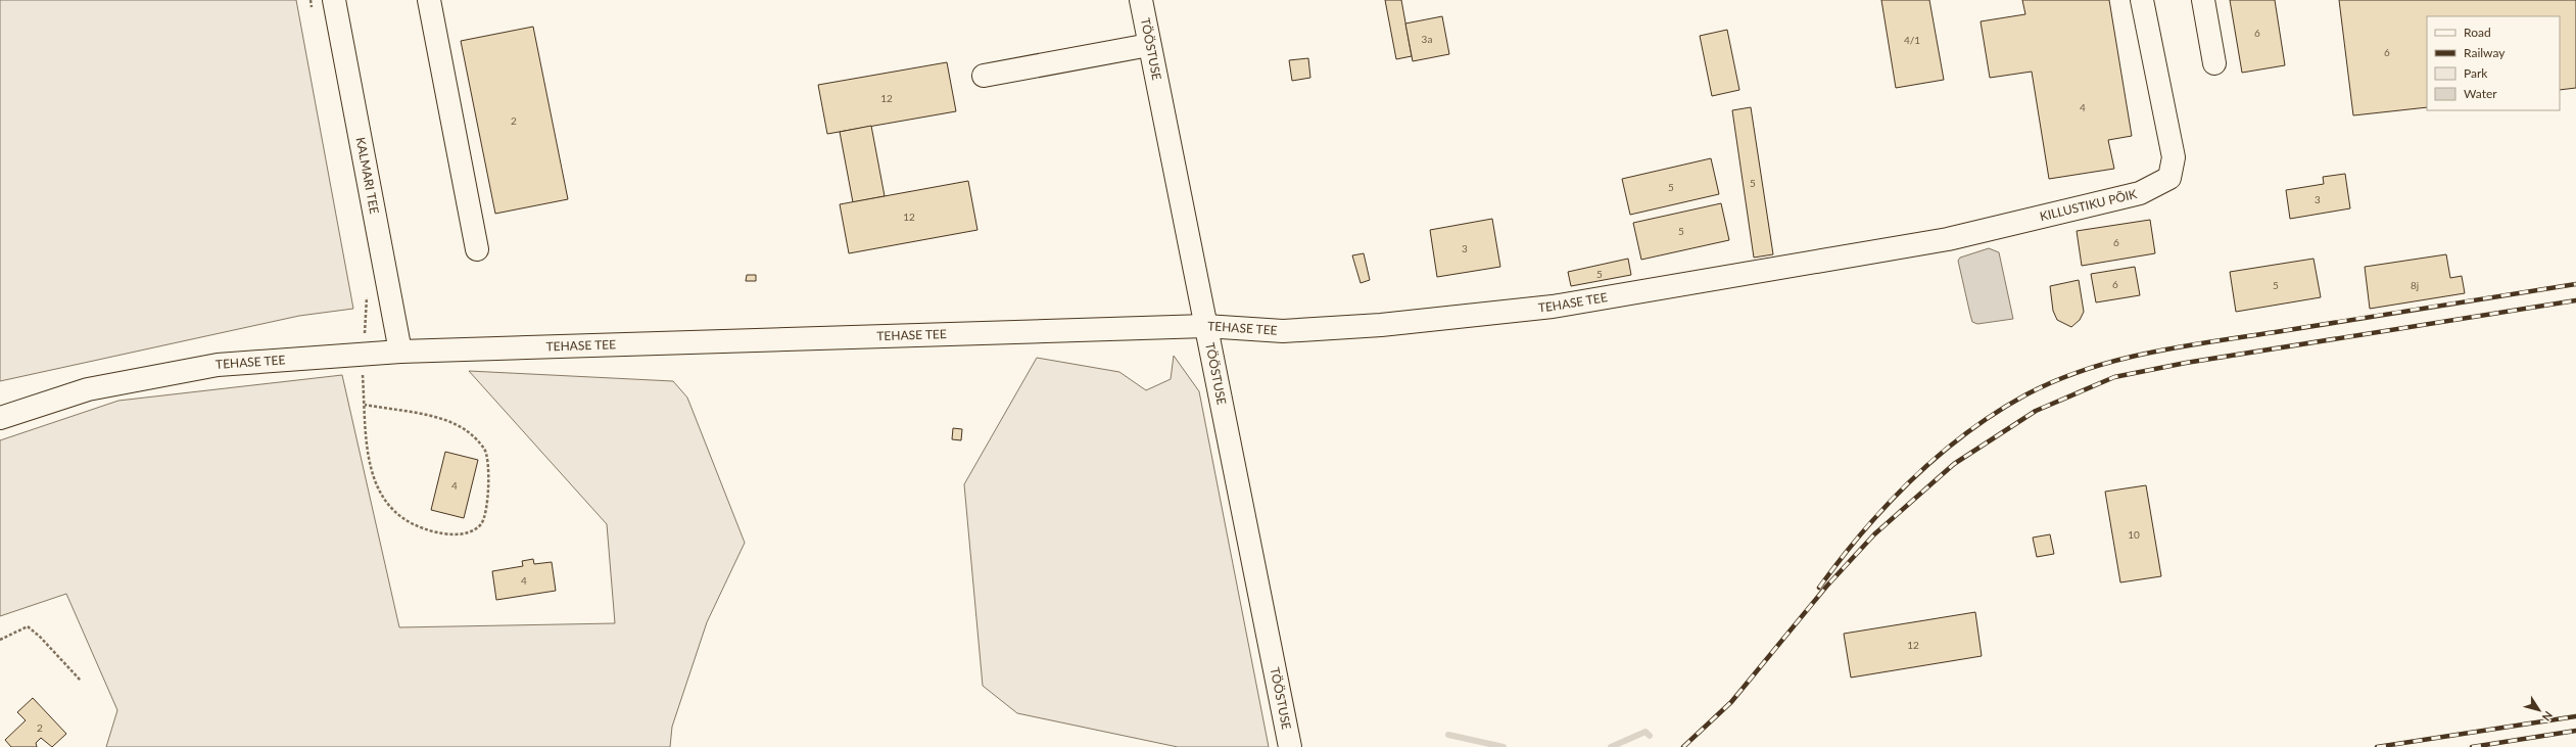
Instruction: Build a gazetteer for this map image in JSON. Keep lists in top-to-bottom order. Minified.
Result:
{"streets":{"street":["TÖÖSTUSE","KALMARI TEE","KILLUSTIKU PÕIK","TEHASE TEE"]},"crossings":[["TÖÖSTUSE","TEHASE TEE"],["KALMARI TEE","TEHASE TEE"],["KILLUSTIKU PÕIK","TEHASE TEE"]],"house_numbers":["6","3a","4/1","6","12","4","2","5","5","3","12","5","6","3","5","6","5","8j","4","10","4","12","2"],"legend":["Road","Railway","Park","Water"],"north":"bottom right"}
